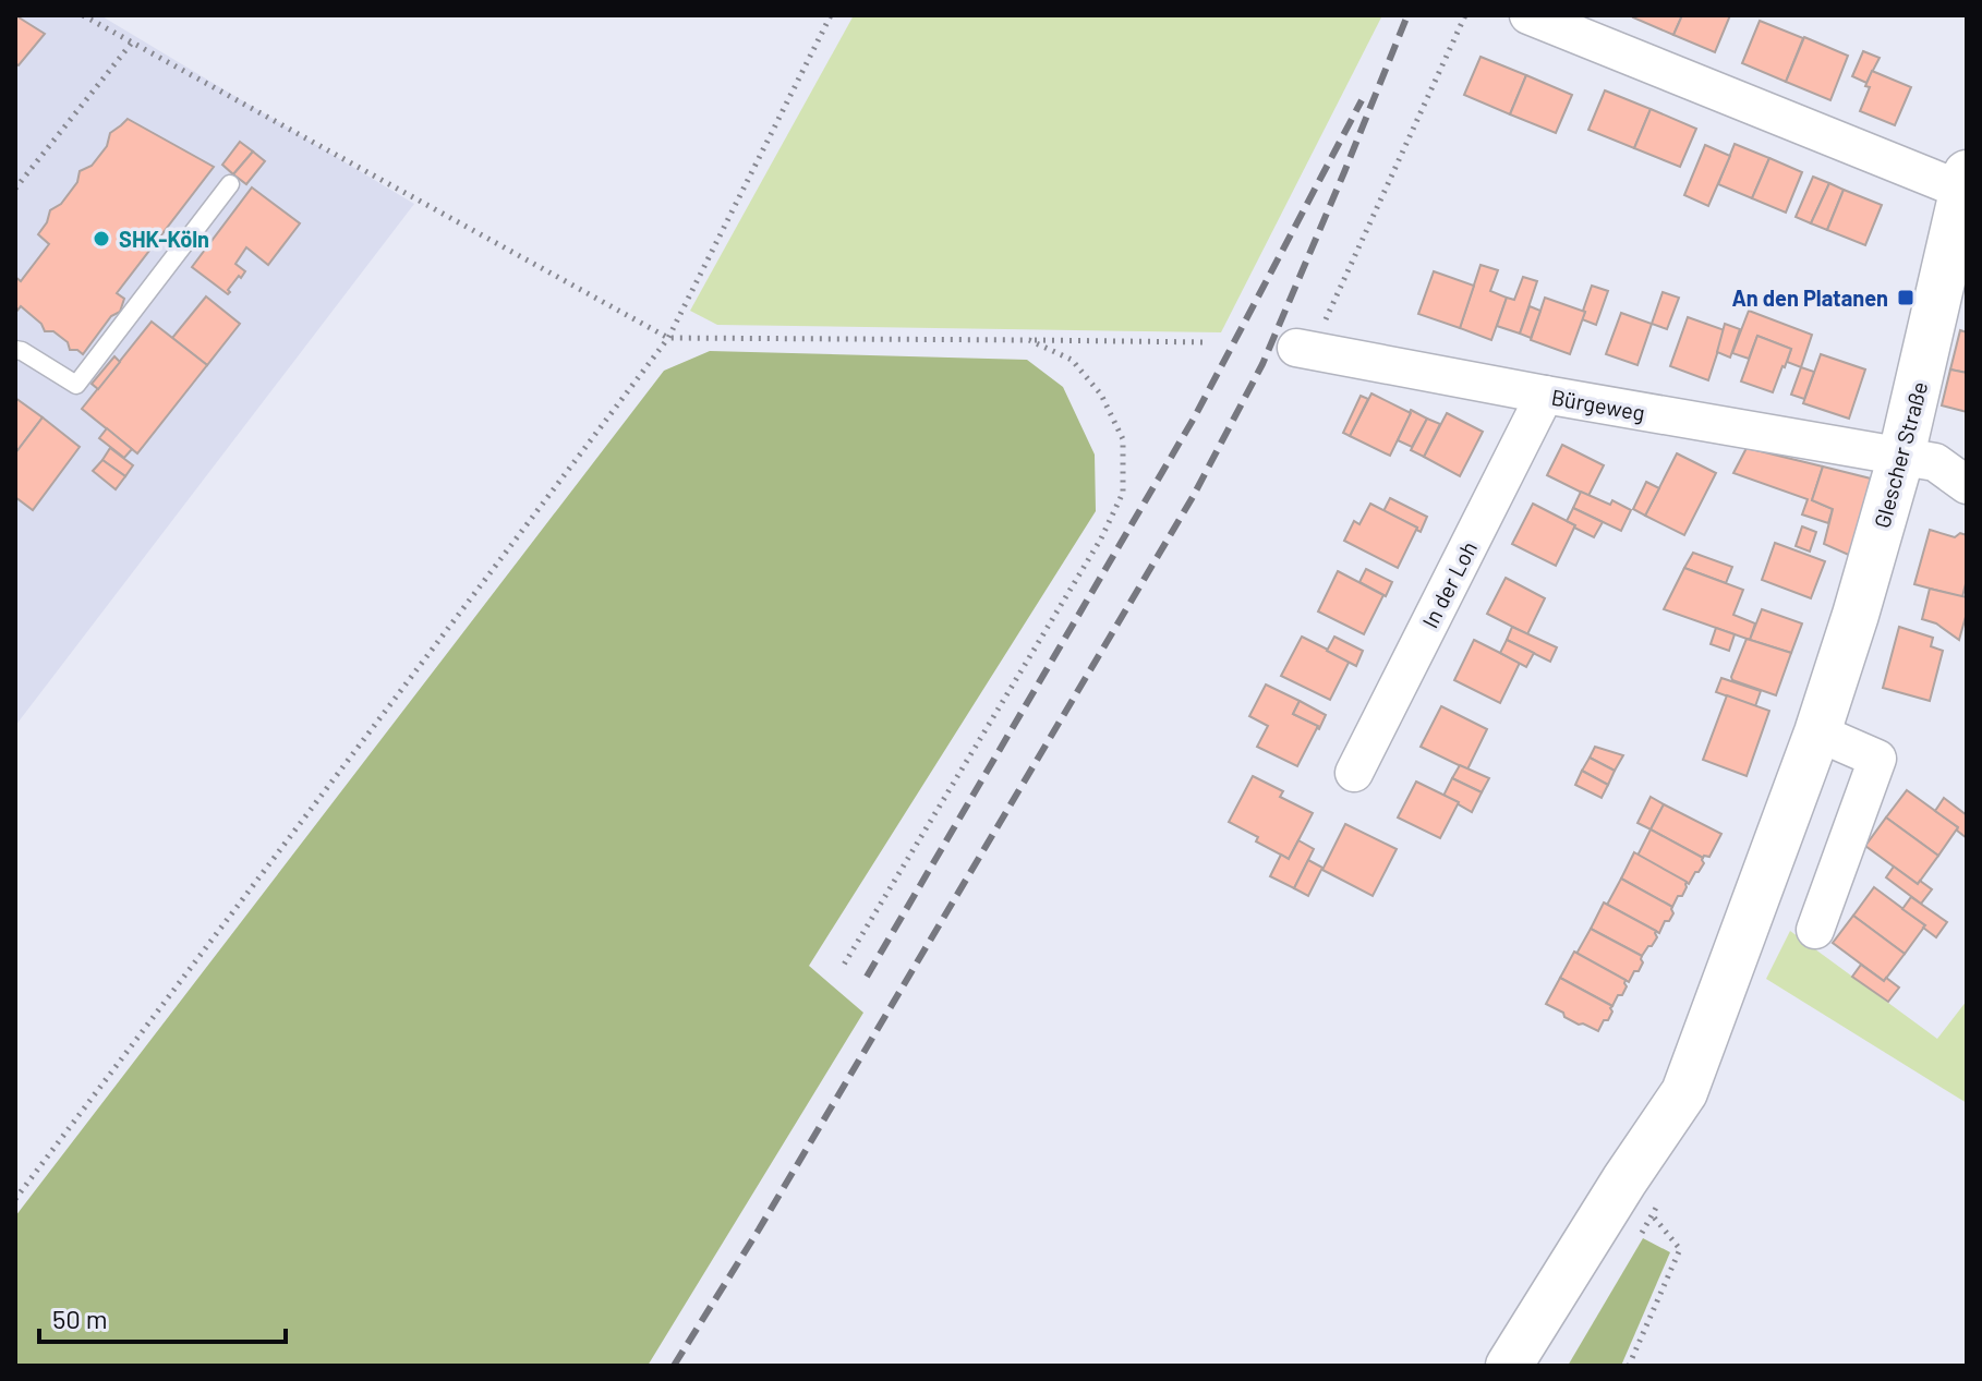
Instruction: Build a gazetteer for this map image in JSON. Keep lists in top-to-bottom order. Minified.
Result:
{"streets":{"street":["Bürgeweg","Glescher Straße","In der Loh"]},"crossings":[["Bürgeweg","Glescher Straße"],["Bürgeweg","In der Loh"]],"places":{"other":["SHK-Köln"],"transit":["An den Platanen"]},"scale_bar":"50 m"}
